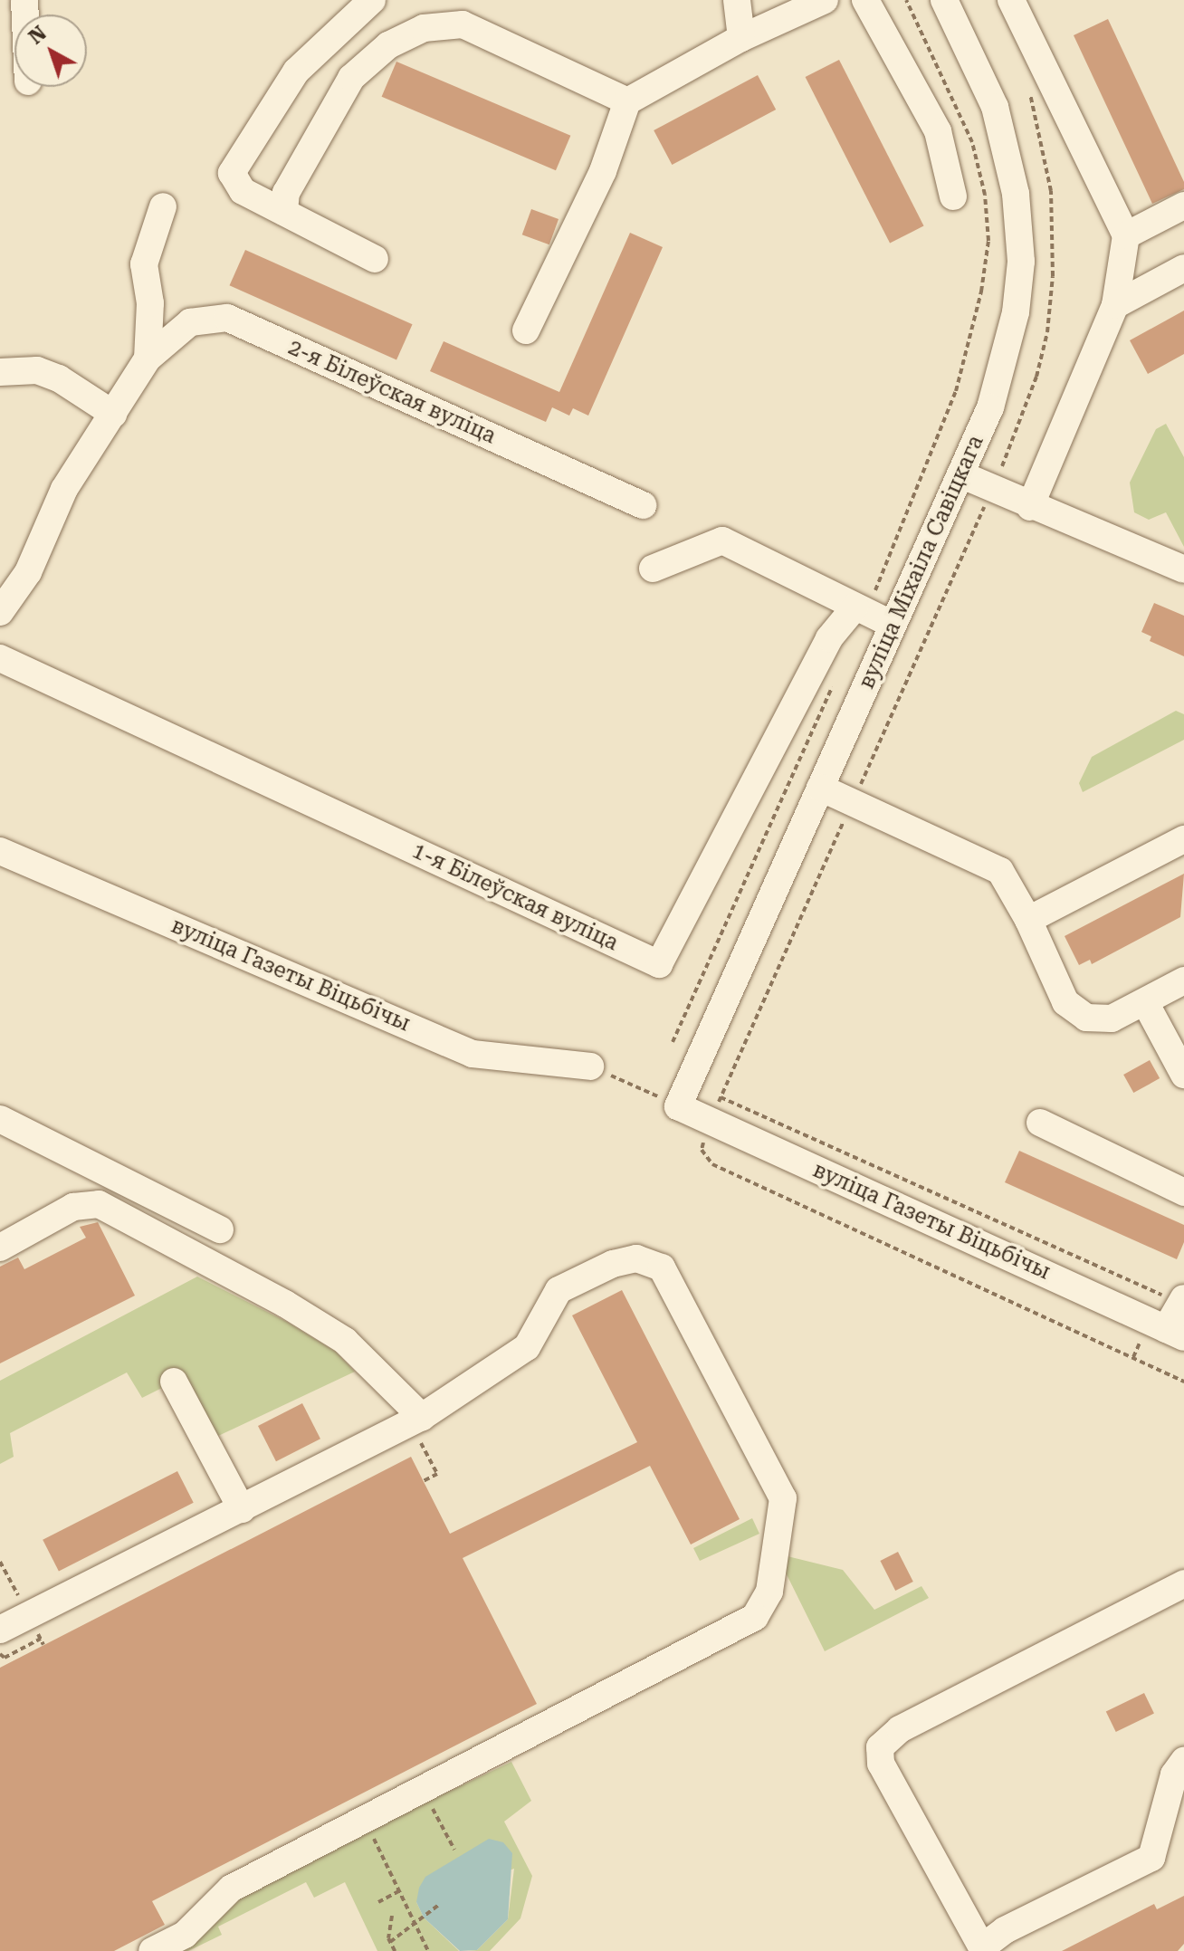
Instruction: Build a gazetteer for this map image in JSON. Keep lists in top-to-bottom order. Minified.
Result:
{"streets":{"street":["2-я Білеўская вуліца","вуліца Міхаіла Савіцкага","1-я Білеўская вуліца","вуліца Газеты Віцьбічы"]},"crossings":[["вуліца Міхаіла Савіцкага","вуліца Газеты Віцьбічы"]],"north":"top left"}
